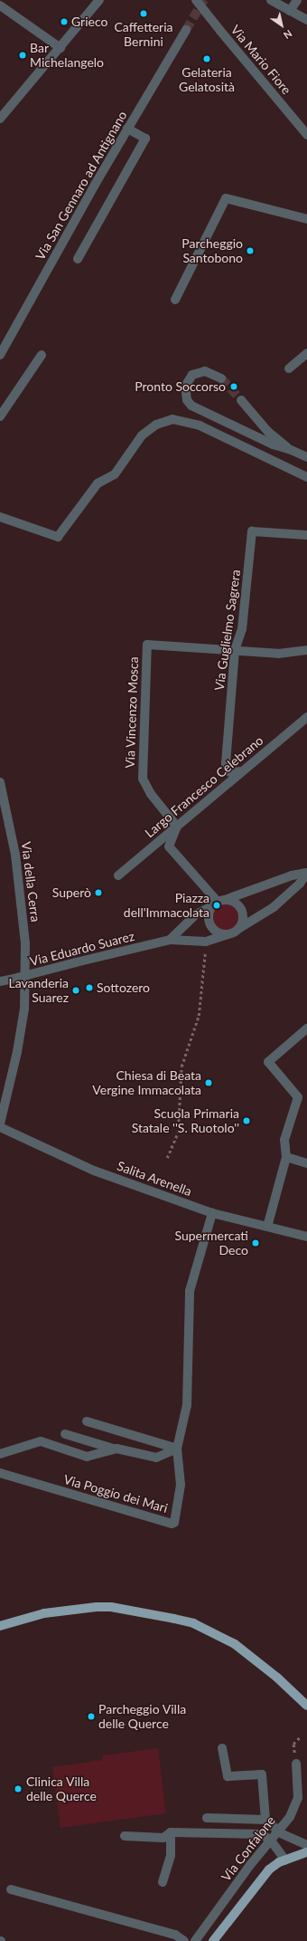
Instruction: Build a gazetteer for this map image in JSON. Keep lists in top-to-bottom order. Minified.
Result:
{"streets":{"street":["Via Mario Fiore","Via San Gennaro ad Antignano","Via Guglielmo Sagrera","Via Vincenzo Mosca","Largo Francesco Celebrano","Via della Cerra","Via Eduardo Suarez","Salita Arenella","Via Poggio dei Mari","Via Confalone"]},"crossings":[["Via Guglielmo Sagrera","Via Vincenzo Mosca"],["Via Guglielmo Sagrera","Largo Francesco Celebrano"],["Via Vincenzo Mosca","Largo Francesco Celebrano"],["Salita Arenella","Via Poggio dei Mari"]],"places":["Caffetteria Bernini","Grieco","Bar Michelangelo","Gelateria Gelatosità","Parcheggio Santobono","Pronto Soccorso","Superò","Piazza dell'Immacolata","Sottozero","Lavanderia Suarez","Chiesa di Beata Vergine Immacolata","Scuola Primaria Statale ''S. Ruotolo''","Supermercati Deco","Parcheggio Villa delle Querce","Clinica Villa delle Querce"],"north":"bottom right"}
